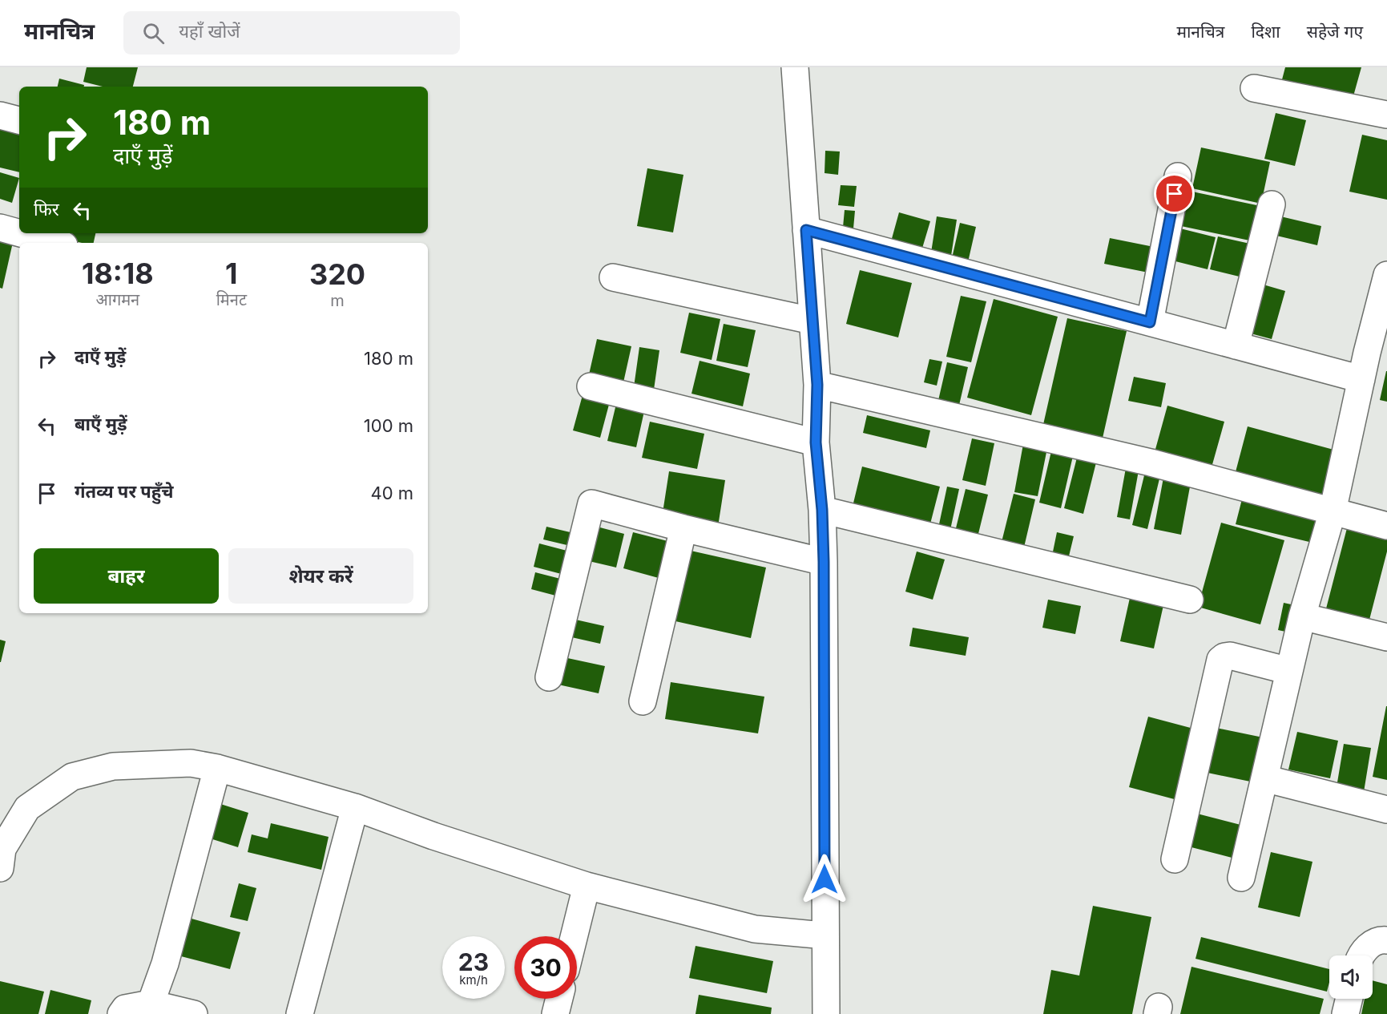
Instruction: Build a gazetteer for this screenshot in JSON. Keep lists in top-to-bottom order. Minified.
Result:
{"page":{"header":"मानचित्र","search":"यहाँ खोजें","nav":["मानचित्र","दिशा","सहेजे गए"],"turn":["180 m","दाएँ मुड़ें"],"then":"फिर","eta":["18:18","आगमन","1","मिनट","320","m"],"list":[{"name":"दाएँ मुड़ें","value":"180 m"},{"name":"बाएँ मुड़ें","value":"100 m"},{"name":"गंतव्य पर पहुँचे","value":"40 m"}],"buttons":["बाहर","शेयर करें"],"speed":"23 km/h","limit":"30"}}
